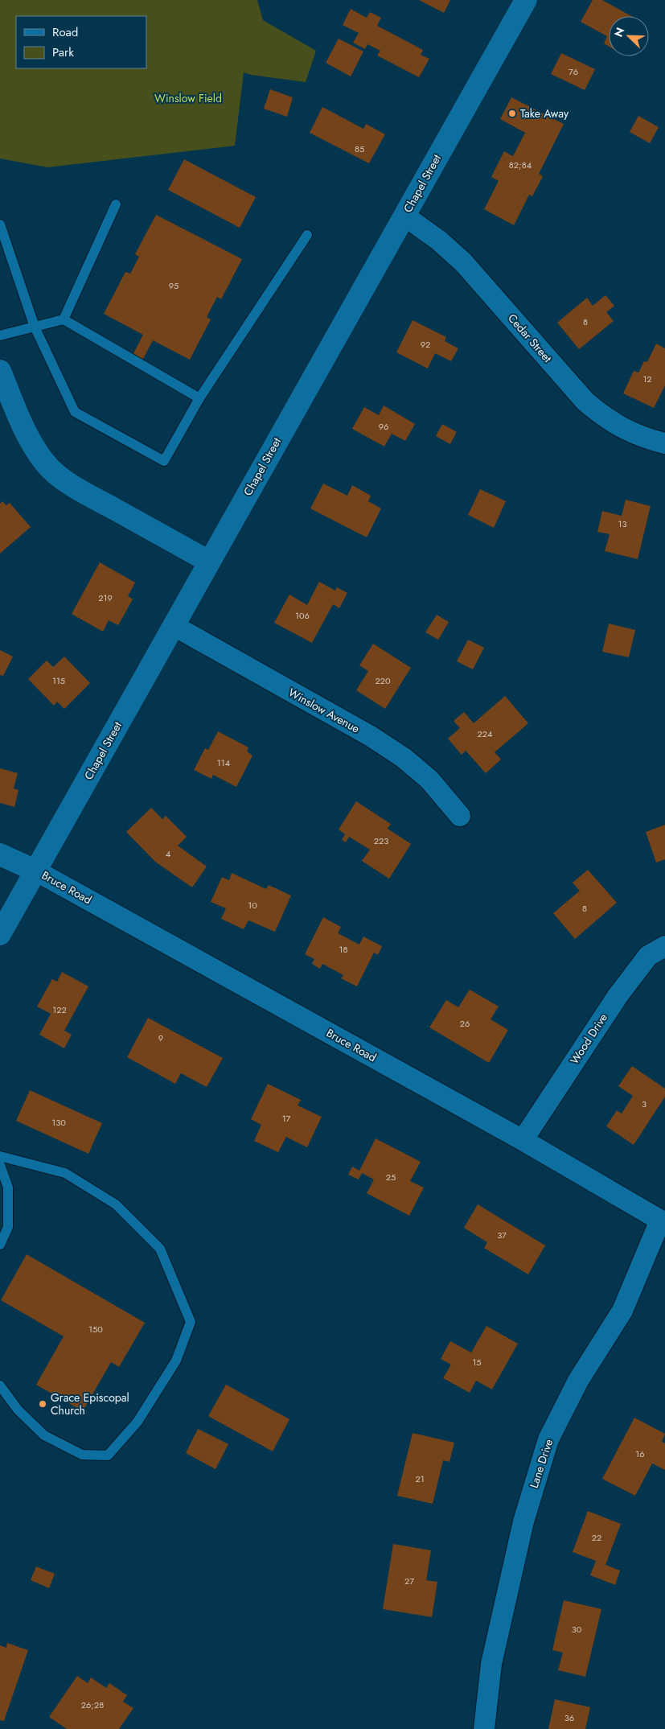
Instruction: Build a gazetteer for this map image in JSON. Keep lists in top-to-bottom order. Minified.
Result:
{"streets":{"main road":["Chapel Street"],"street":["Cedar Street","Winslow Avenue","Bruce Road","Wood Drive","Lane Drive"]},"crossings":[["Chapel Street","Cedar Street"],["Chapel Street","Winslow Avenue"],["Chapel Street","Bruce Road"],["Bruce Road","Wood Drive"],["Bruce Road","Lane Drive"]],"parks":["Winslow Field"],"places":["Take Away","Grace Episcopal Church"],"house_numbers":["76","85","82;84","95","8","92","12","96","13","219","106","115","220","224","114","223","4","10","8","18","122","26","9","3","17","130","25","37","150","15","16","21","22","27","30","26;28","36"],"legend":["Road","Park"],"north":"top left"}
